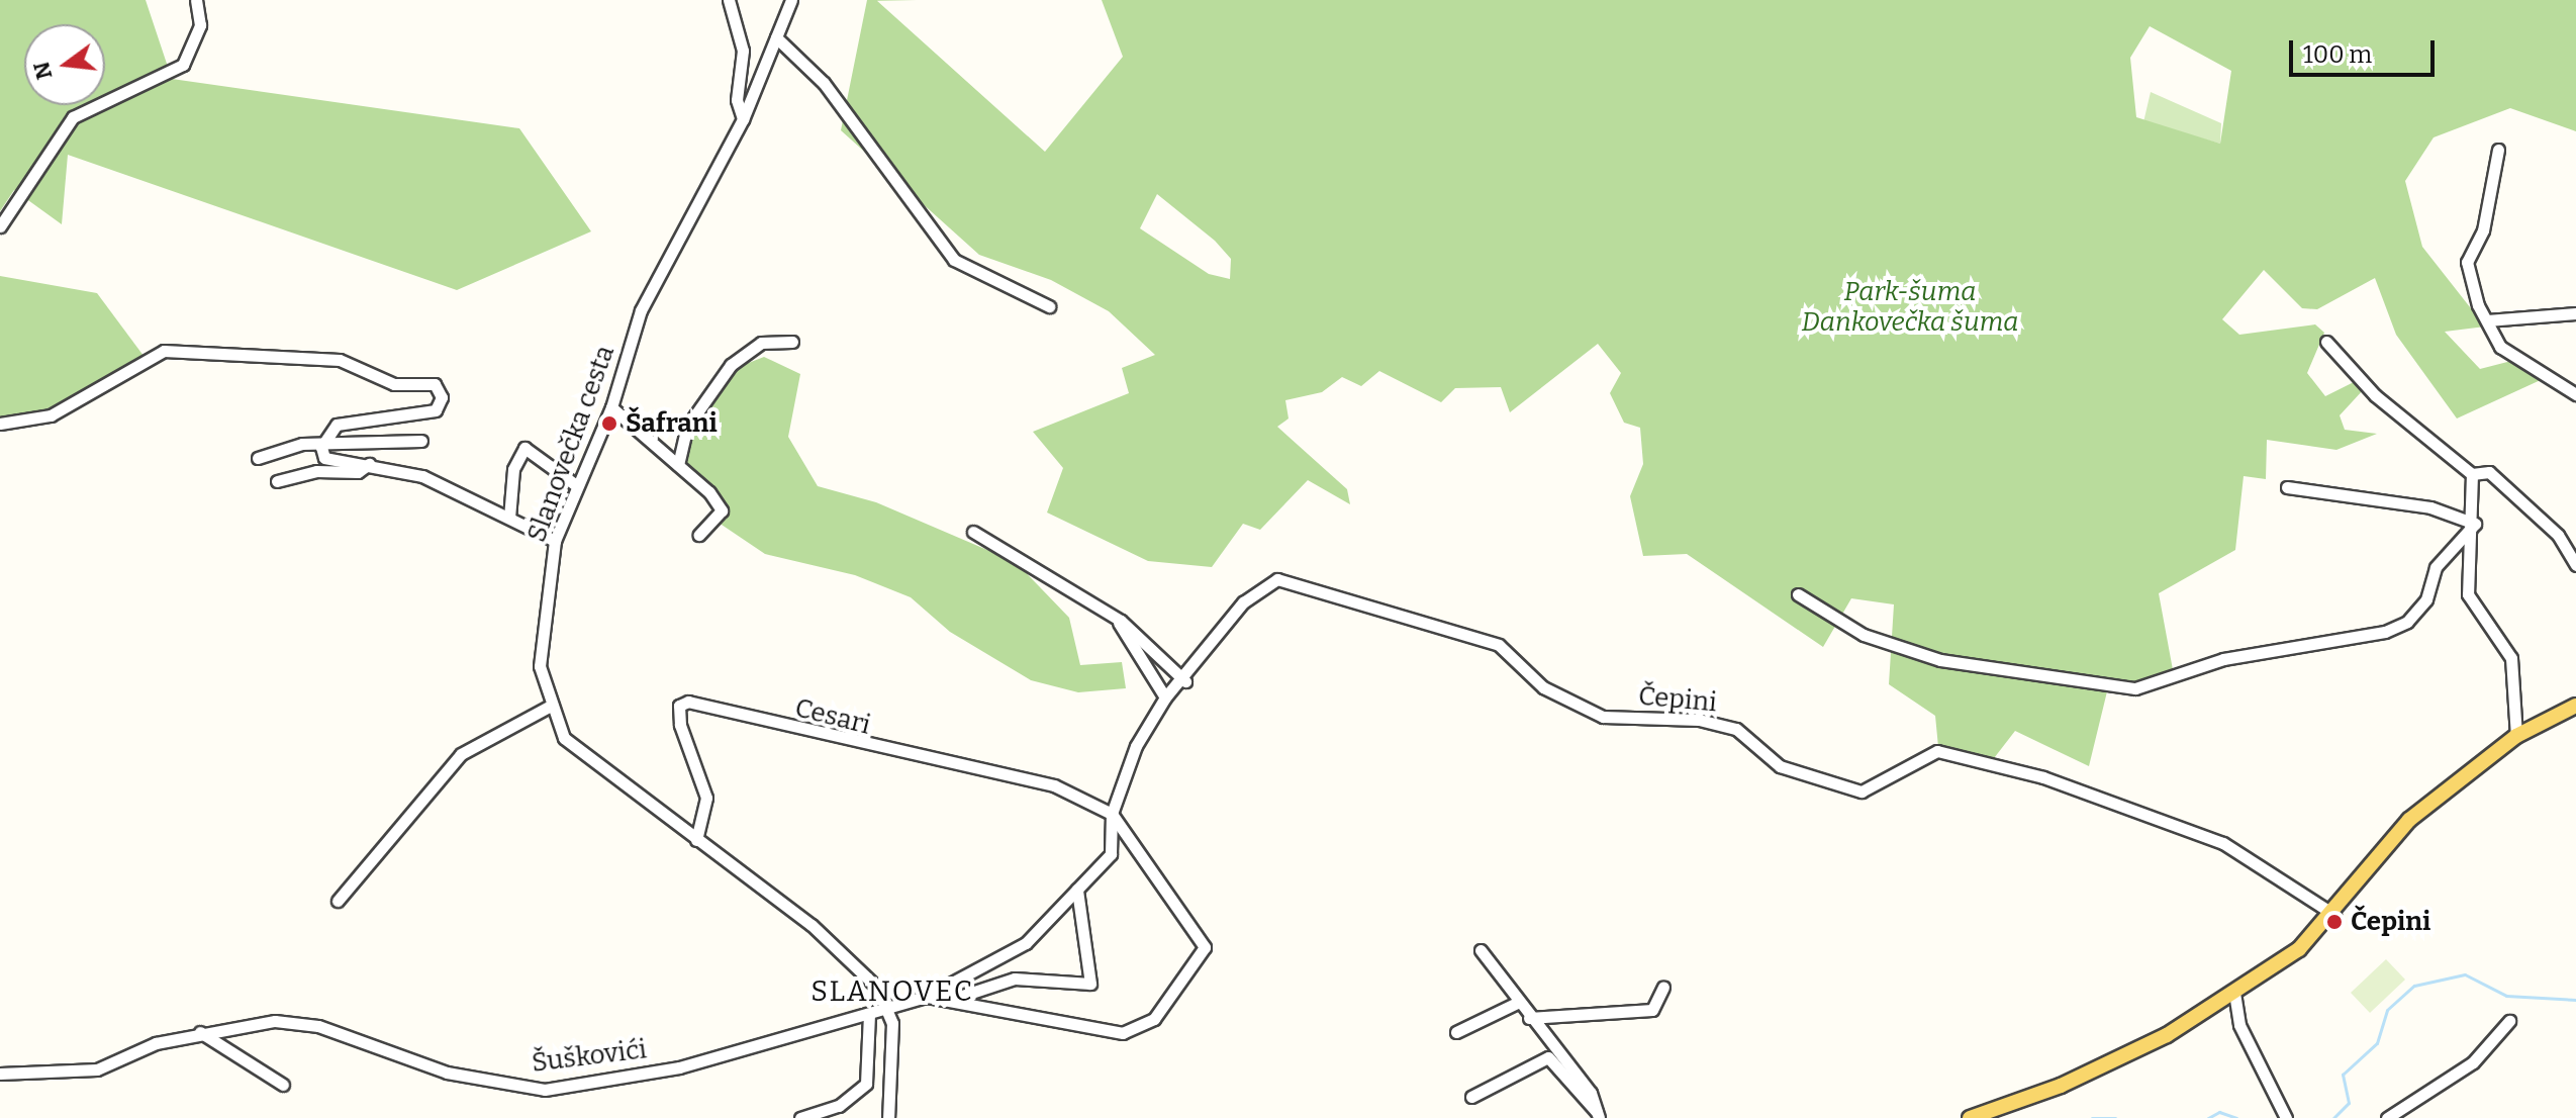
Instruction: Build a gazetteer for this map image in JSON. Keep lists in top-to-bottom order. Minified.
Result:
{"streets":{"street":["Slanovečka cesta","Čepini","Cesari","Šuškovići"]},"crossings":[["Slanovečka cesta","Cesari"],["Slanovečka cesta","Šuškovići"]],"districts":["SLANOVEC"],"parks":["Park-šuma Dankovečka šuma"],"places":["Šafrani","Čepini"],"scale_bar":"100 m","north":"left"}
